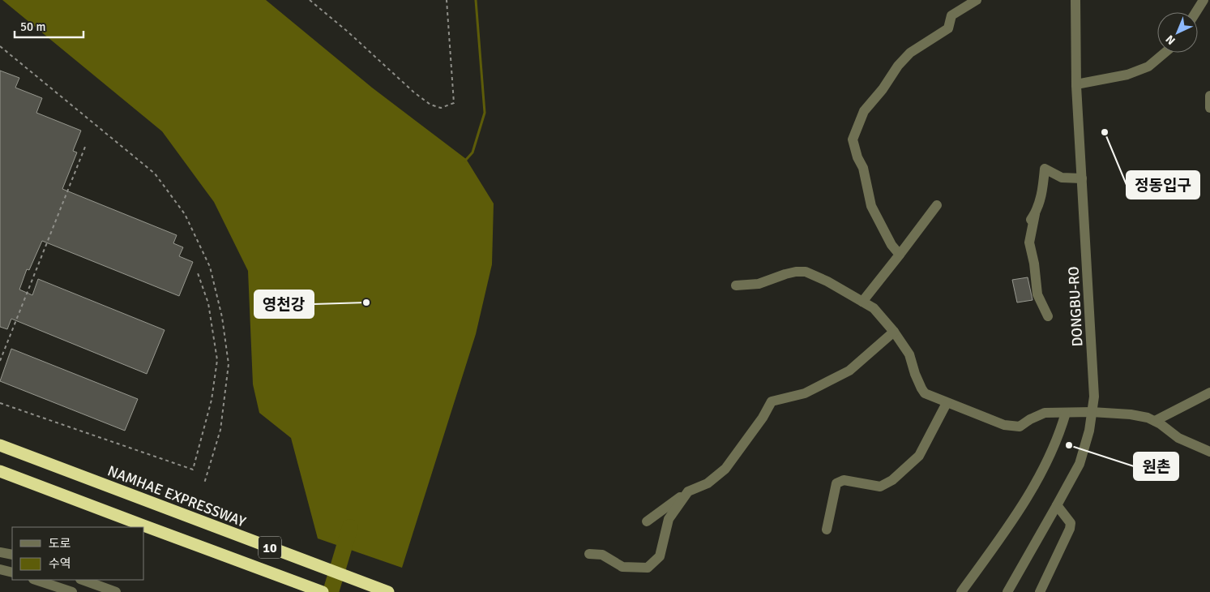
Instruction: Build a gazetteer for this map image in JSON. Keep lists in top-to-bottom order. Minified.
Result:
{"streets":{"highway":["NAMHAE EXPRESSWAY","10"],"street":["DONGBU-RO"]},"places":["정동입구","영천강","원촌"],"legend":["도로","수역"],"scale_bar":"50 m","north":"bottom left"}
